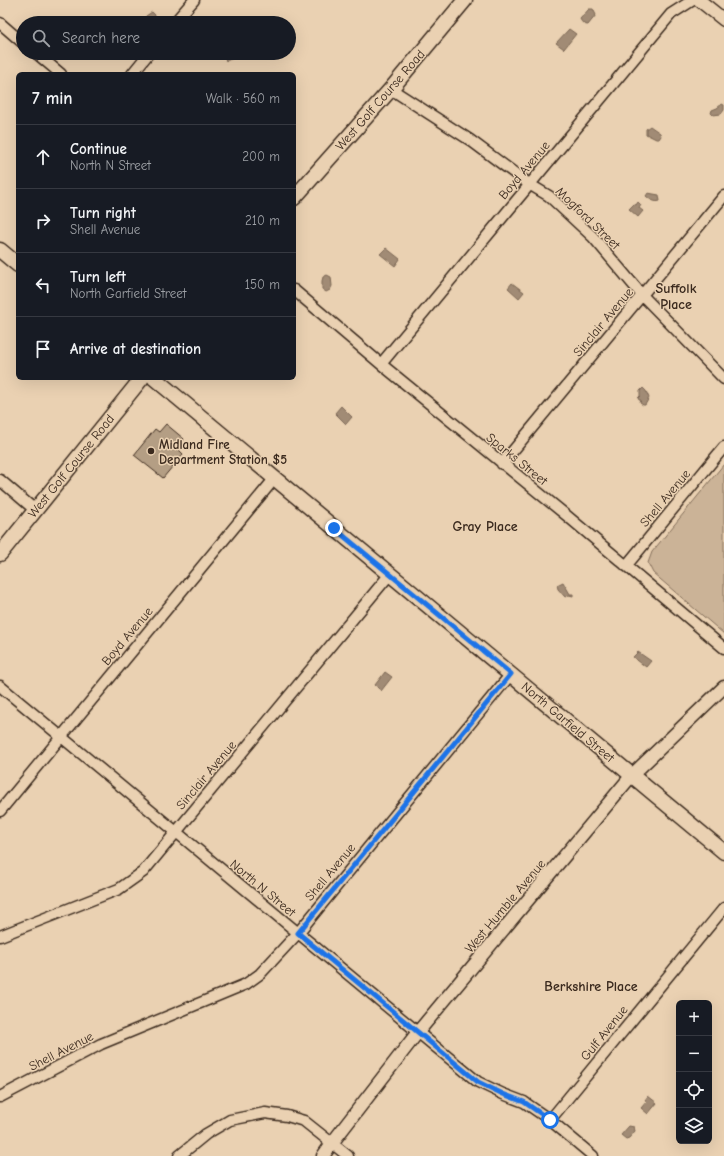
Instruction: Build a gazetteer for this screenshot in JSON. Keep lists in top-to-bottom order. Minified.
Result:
{"streets":{"main road":["West Golf Course Road","North Garfield Street"],"street":["Boyd Avenue","Mogford Street","Sinclair Avenue","Sparks Street","Shell Avenue","North N Street","West Humble Avenue","Gulf Avenue"]},"crossings":[["West Golf Course Road","Mogford Street"],["Boyd Avenue","Mogford Street"],["Boyd Avenue","Sparks Street"],["Boyd Avenue","North Garfield Street"],["Boyd Avenue","North N Street"],["Mogford Street","Sinclair Avenue"],["Sinclair Avenue","Sparks Street"],["Sinclair Avenue","North Garfield Street"],["Sinclair Avenue","North N Street"],["Sparks Street","Shell Avenue"],["Shell Avenue","North Garfield Street"],["Shell Avenue","North N Street"],["North Garfield Street","West Humble Avenue"],["North N Street","West Humble Avenue"],["North N Street","Gulf Avenue"]],"districts":["Suffolk Place","Gray Place","Berkshire Place"],"places":["Midland Fire Department Station $5"],"page":{"search":"Search here","heading":["7 min","Walk · 560 m"],"list":[["Continue","North N Street","200 m"],["Turn right","Shell Avenue","210 m"],["Turn left","North Garfield Street","150 m"],"Arrive at destination"],"map_buttons":["+","−"]}}
